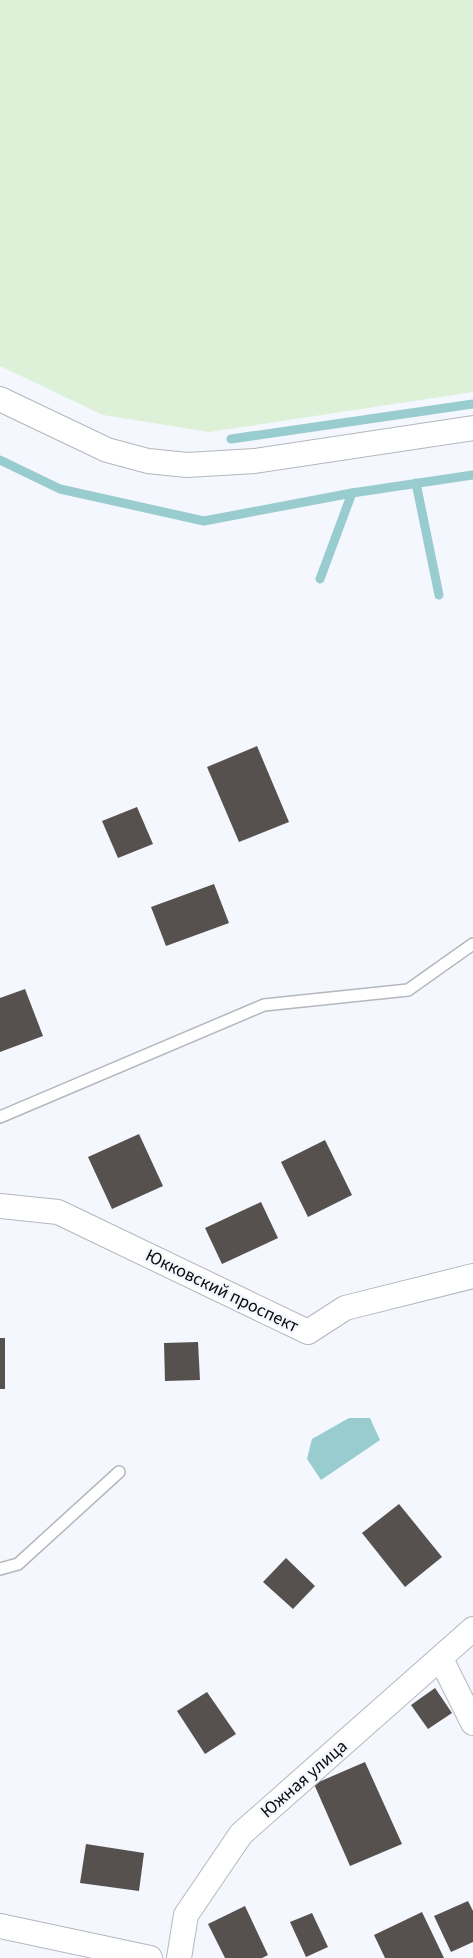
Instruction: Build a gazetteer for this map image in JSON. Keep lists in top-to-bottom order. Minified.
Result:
{"streets":{"street":["Юкковский проспект","Южная улица"]}}
